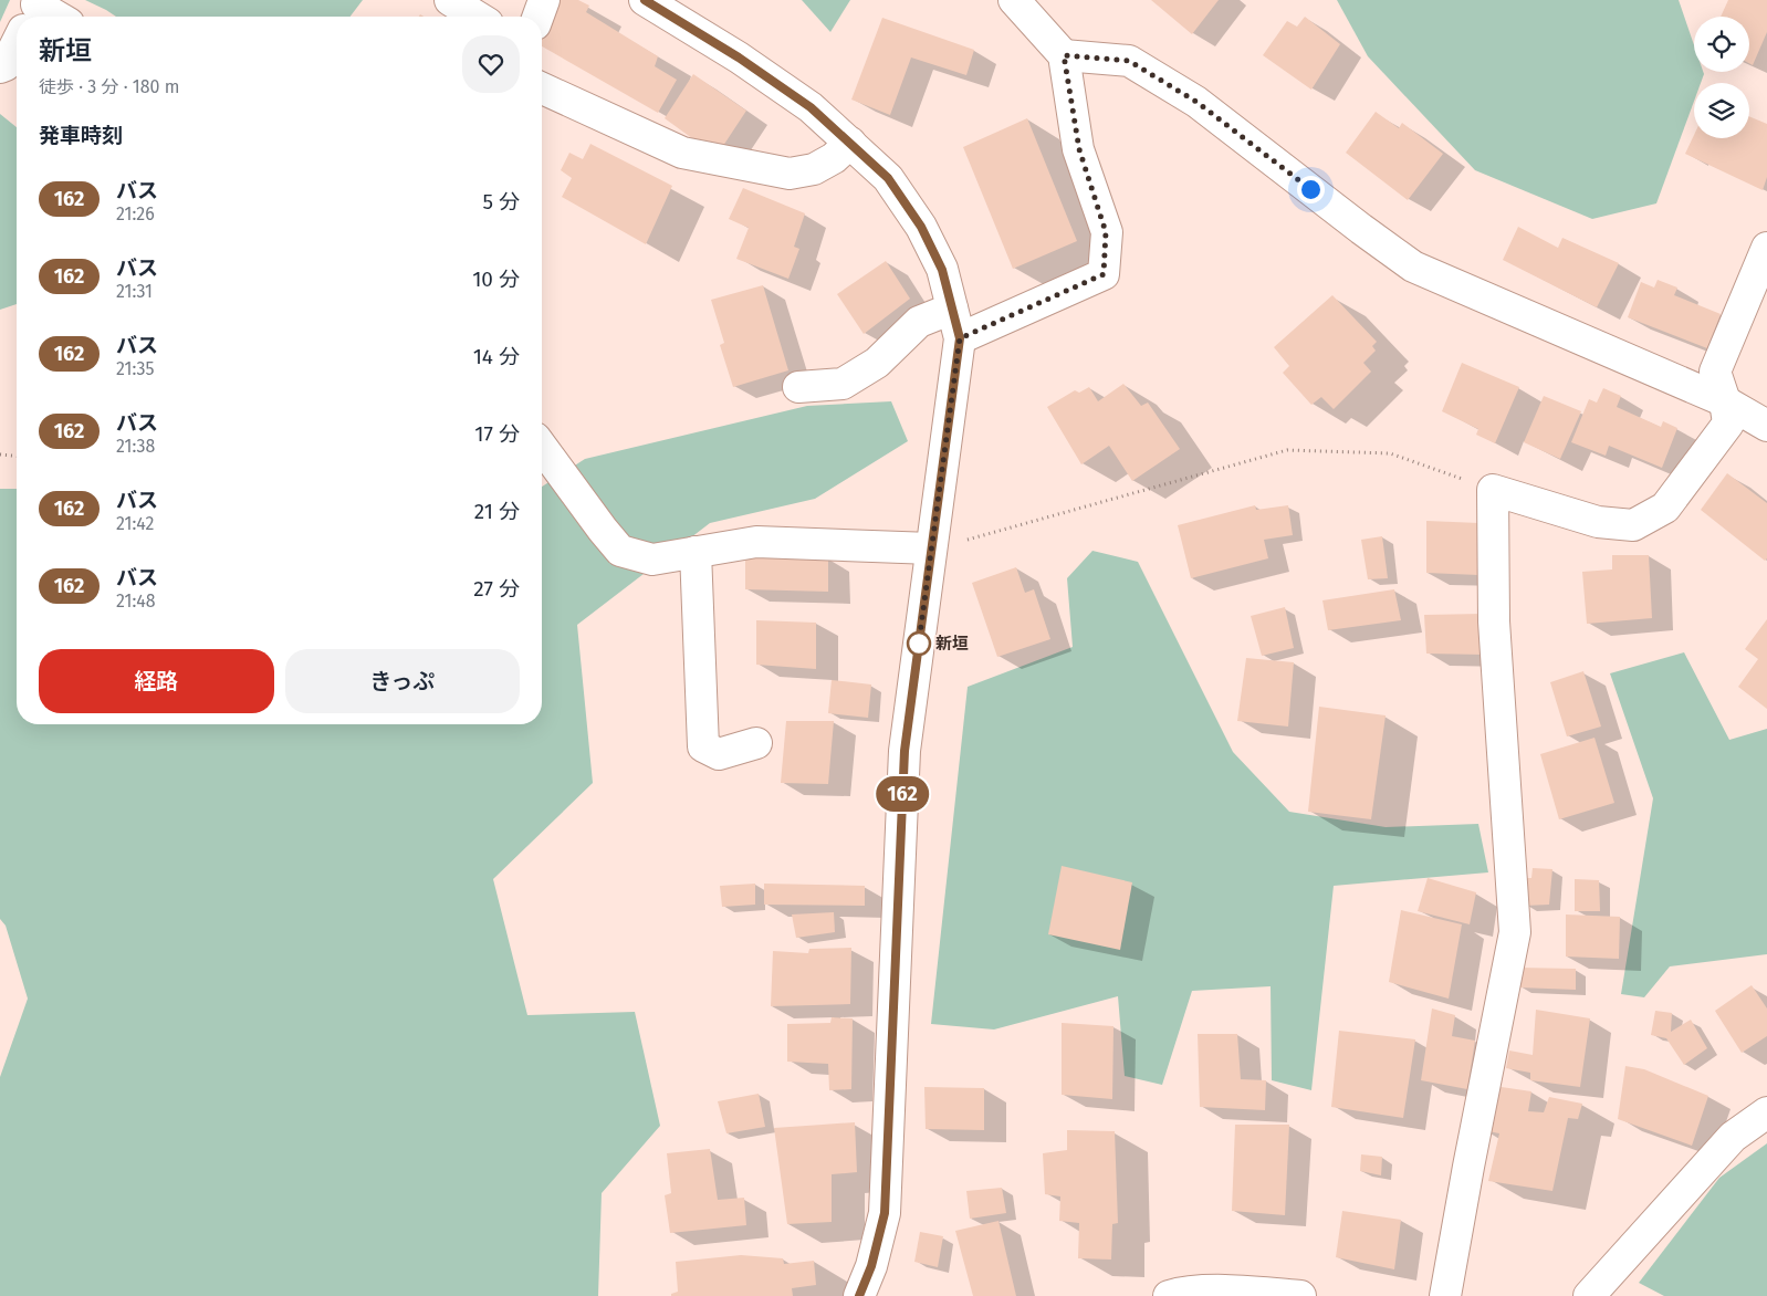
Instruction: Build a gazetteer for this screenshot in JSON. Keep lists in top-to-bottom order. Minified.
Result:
{"places":["新垣"],"lines":["bus line 162"],"page":{"on_map":"162","heading":[["新垣","徒歩 · 3 分 · 180 m"],"発車時刻"],"list":[{"mark":"162","name":"バス","note":"21:26","value":"5 分"},{"mark":"162","name":"バス","note":"21:31","value":"10 分"},{"mark":"162","name":"バス","note":"21:35","value":"14 分"},{"mark":"162","name":"バス","note":"21:38","value":"17 分"},{"mark":"162","name":"バス","note":"21:42","value":"21 分"},{"mark":"162","name":"バス","note":"21:48","value":"27 分"}],"buttons":["経路","きっぷ"]}}
